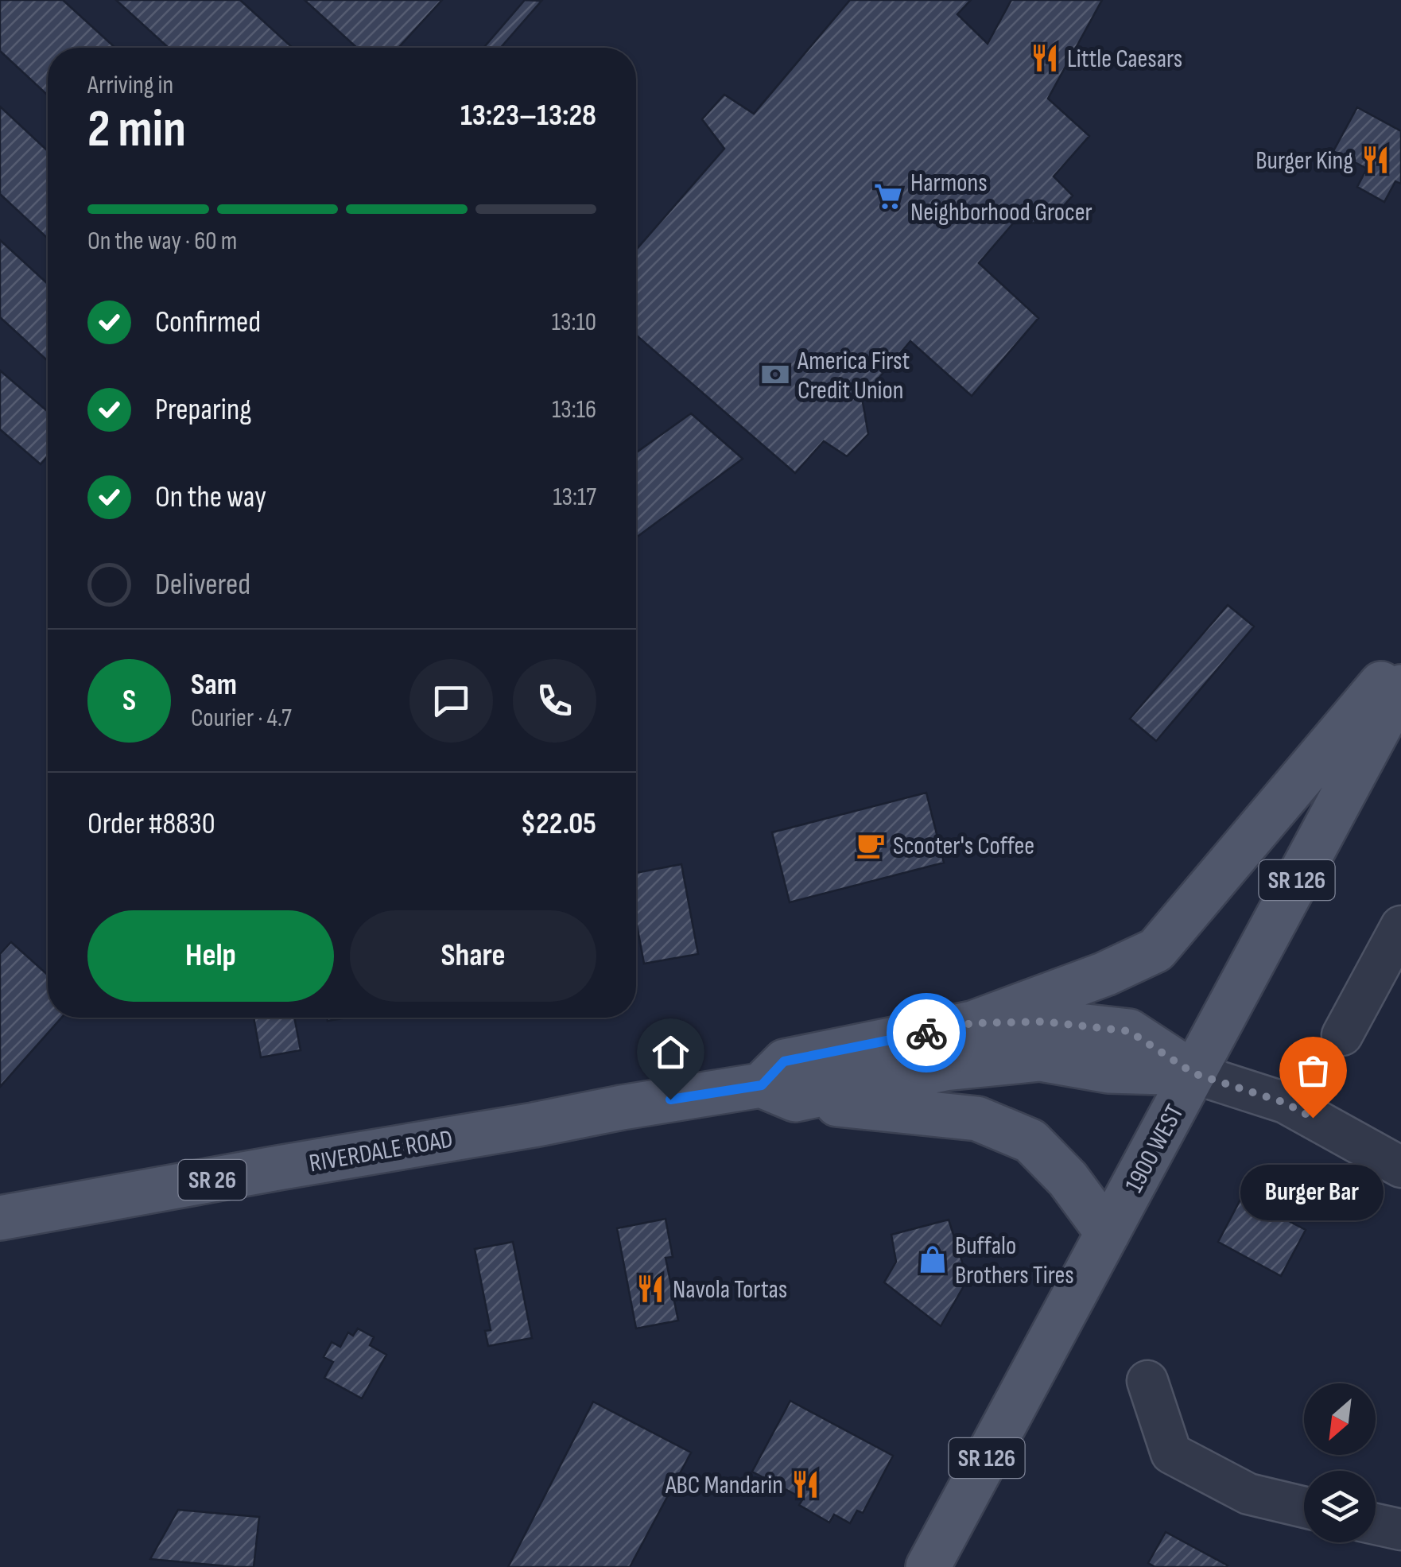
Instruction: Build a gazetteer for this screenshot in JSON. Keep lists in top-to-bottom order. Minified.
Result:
{"streets":{"main road":["SR 126","1900 WEST","RIVERDALE ROAD","SR 26"]},"crossings":[["1900 WEST","RIVERDALE ROAD"]],"places":{"restaurant":["Little Caesars","Burger King","Navola Tortas","ABC Mandarin"],"supermarket":["Harmons Neighborhood Grocer"],"bank":["America First Credit Union"],"cafe":["Scooter's Coffee"],"other":["Burger Bar"],"shop":["Buffalo Brothers Tires"]},"north":"bottom left","page":{"heading":["2 min","Arriving in","13:23–13:28"],"panel":["Sam","Courier · 4.7","Order #8830","$22.05"],"bar":"On the way · 60 m","list":[["Confirmed","13:10"],["Preparing","13:16"],["On the way","13:17"],"Delivered"],"round":"S","buttons":["Help","Share"],"bubble":"Burger Bar"}}
